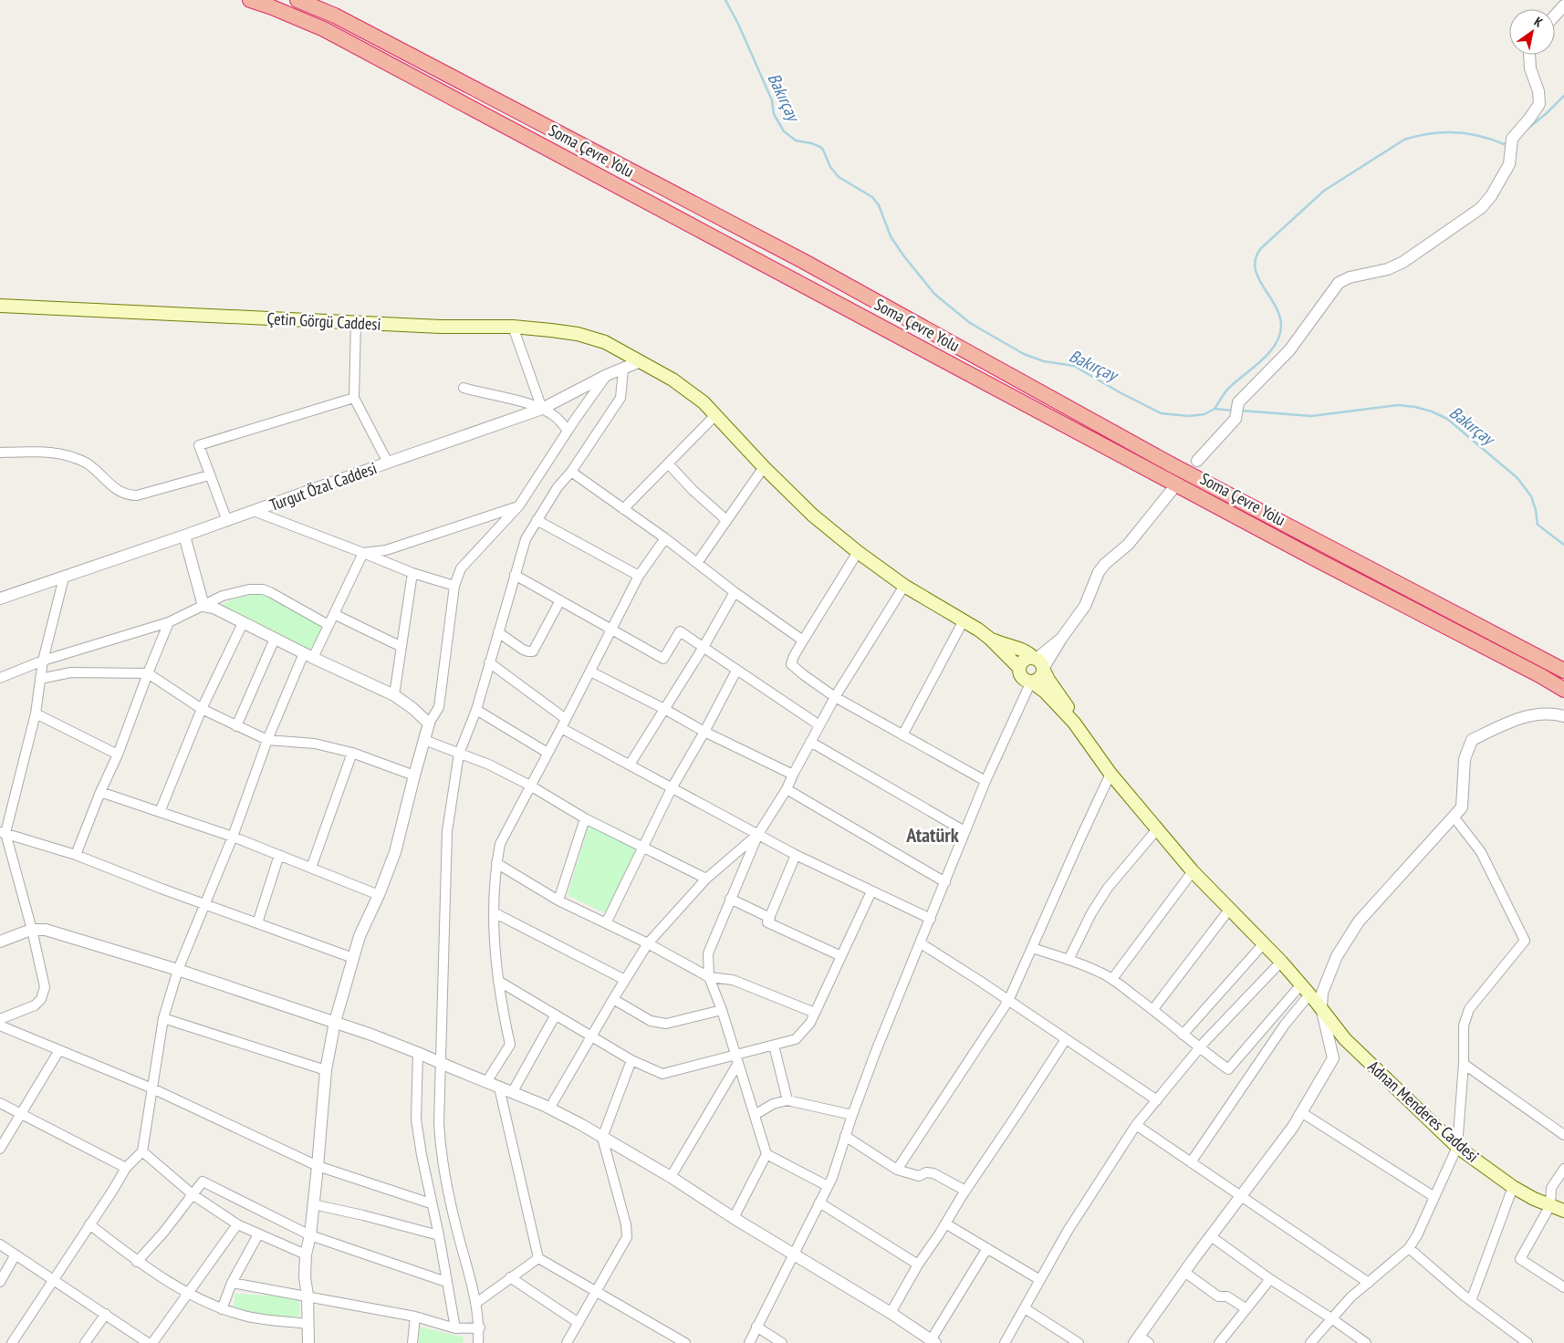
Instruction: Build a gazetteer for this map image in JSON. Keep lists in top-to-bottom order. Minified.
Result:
{"streets":{"highway":["Soma Çevre Yolu"],"main road":["Çetin Görgü Caddesi","Adnan Menderes Caddesi"],"street":["Turgut Özal Caddesi"]},"crossings":[["Çetin Görgü Caddesi","Turgut Özal Caddesi"]],"districts":["Atatürk"],"water":["Bakırçay"],"north":"top right"}
